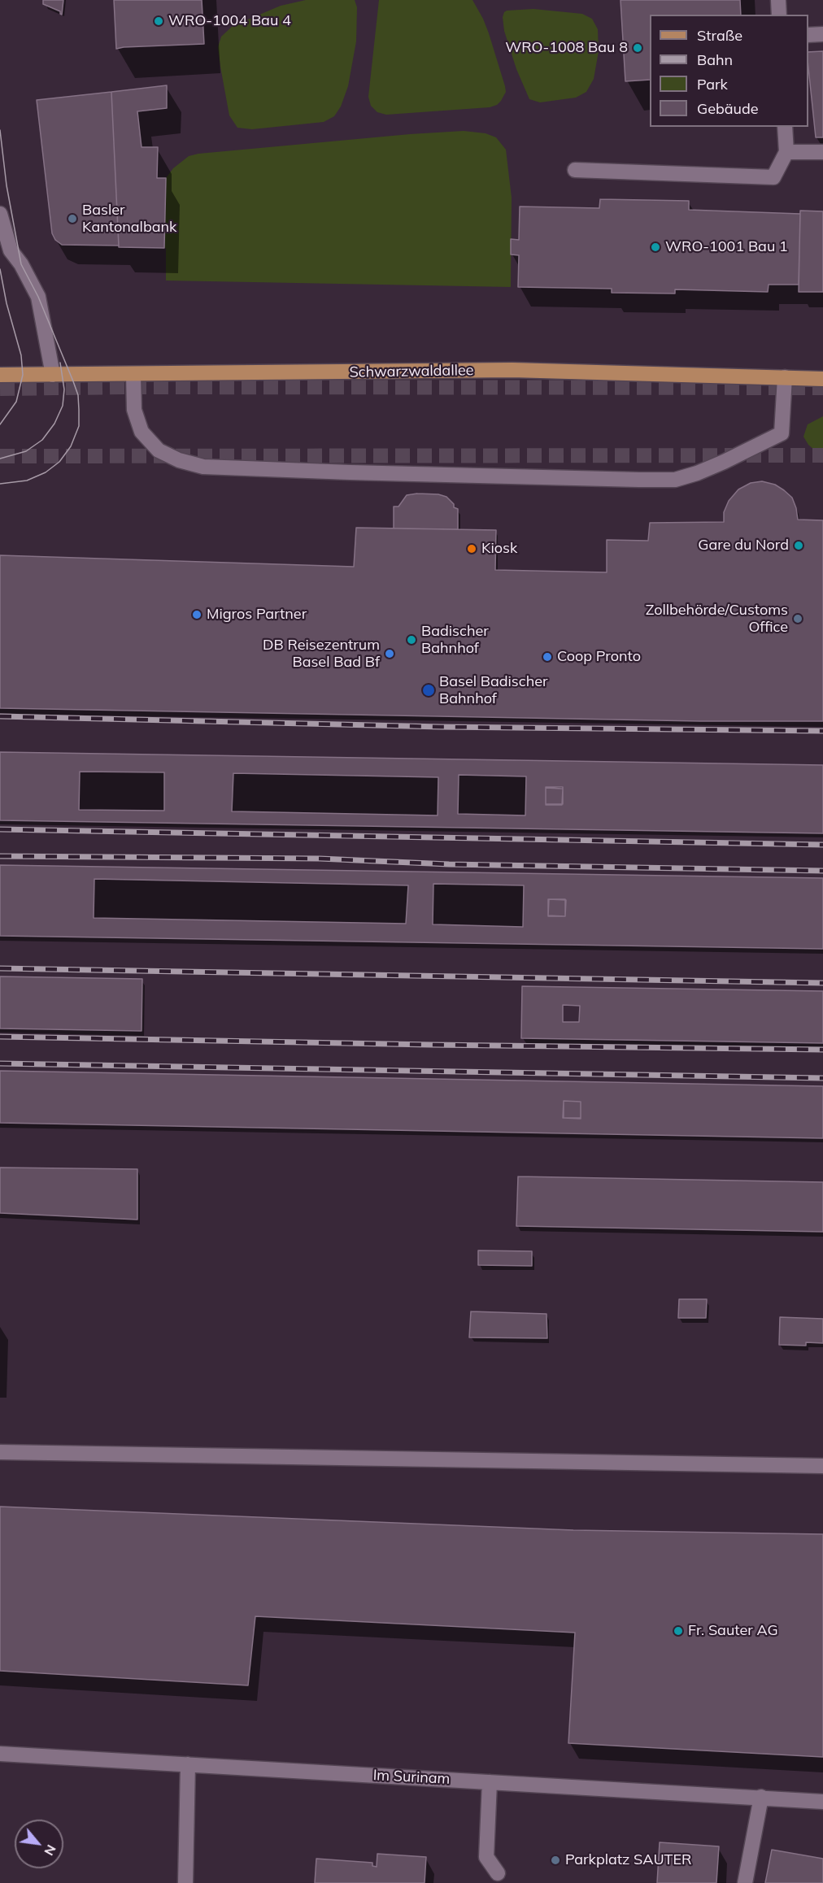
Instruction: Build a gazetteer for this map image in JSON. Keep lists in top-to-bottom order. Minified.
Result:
{"streets":{"main road":["Schwarzwaldallee"],"street":["Im Surinam"]},"places":["WRO-1004 Bau 4","WRO-1008 Bau 8","Basler Kantonalbank","WRO-1001 Bau 1","Gare du Nord","Kiosk","Migros Partner","Zollbehörde/Customs Office","Badischer Bahnhof","DB Reisezentrum Basel Bad Bf","Coop Pronto","Basel Badischer Bahnhof","Fr. Sauter AG","Parkplatz SAUTER"],"legend":["Straße","Bahn","Park","Gebäude"],"north":"bottom right"}
